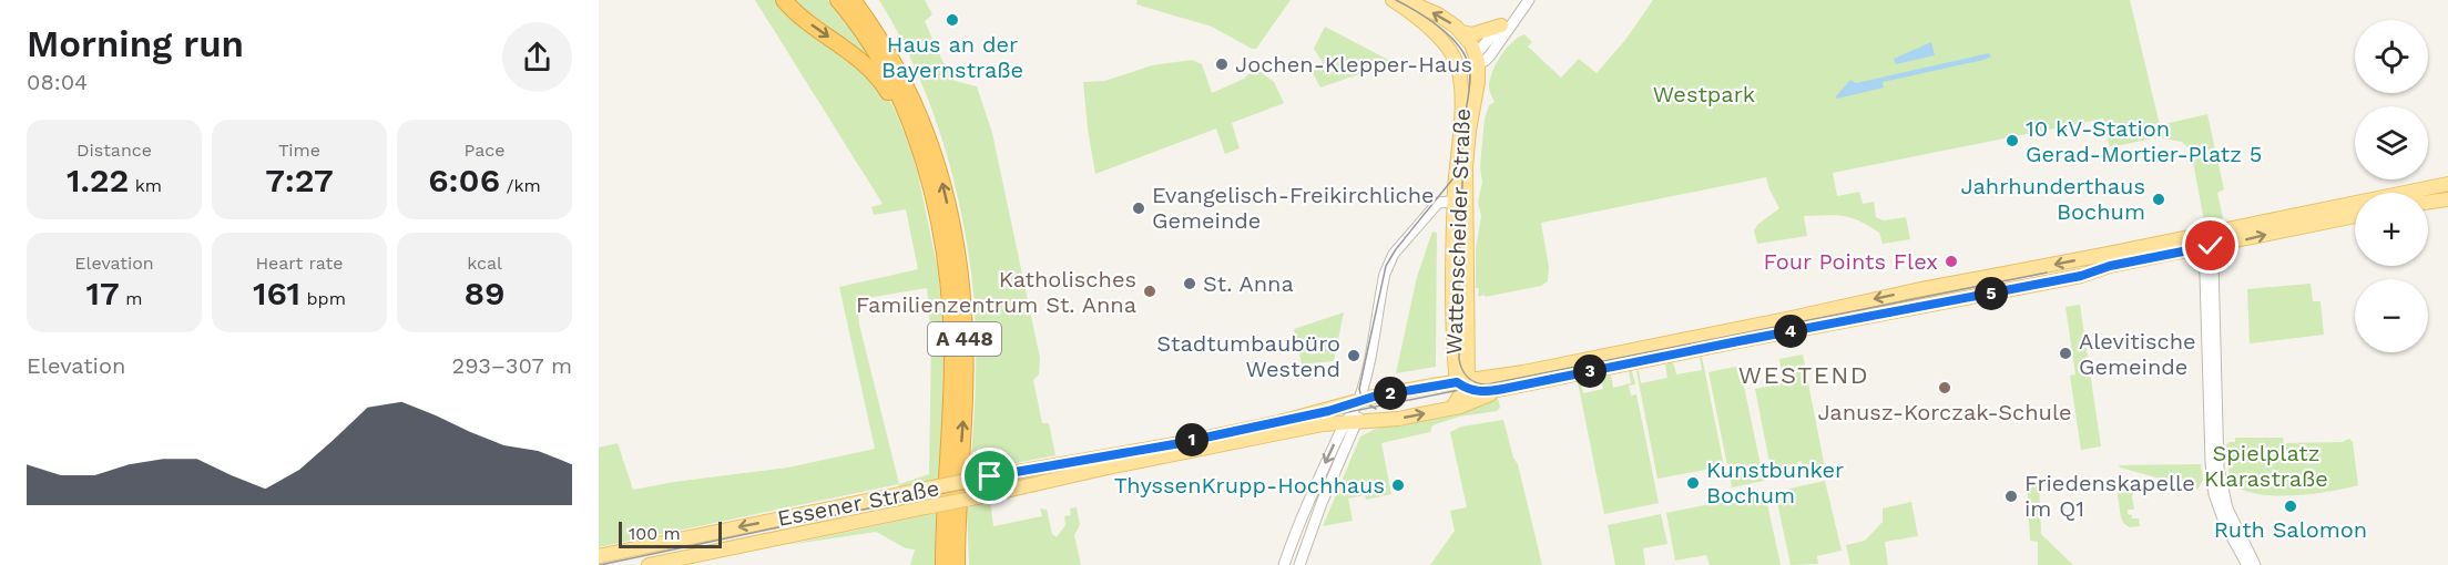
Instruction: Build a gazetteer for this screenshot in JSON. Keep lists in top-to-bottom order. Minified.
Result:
{"streets":{"highway":["A 448"],"main road":["Wattenscheider Straße","Essener Straße"]},"crossings":[["Wattenscheider Straße","Essener Straße"]],"districts":["WESTEND"],"parks":["Westpark","Spielplatz Klarastraße"],"places":["Haus an der Bayernstraße","Jochen-Klepper-Haus","10 kV-Station Gerad-Mortier-Platz 5","Jahrhunderthaus Bochum","Evangelisch-Freikirchliche Gemeinde","Four Points Flex","St. Anna","Katholisches Familienzentrum St. Anna","Alevitische Gemeinde","Stadtumbaubüro Westend","Janusz-Korczak-Schule","Kunstbunker Bochum","ThyssenKrupp-Hochhaus","Friedenskapelle im Q1","Ruth Salomon"],"scale_bar":"100 m","page":{"heading":["Morning run","08:04"],"map_buttons":["+","−"],"stats":[["Distance","1.22 km"],["Time","7:27"],["Pace","6:06 /km"],["Elevation","17 m"],["Heart rate","161 bpm"],["kcal","89"]],"pins":["5","4","3","2","1"],"chart":["Elevation","293–307 m"],"scale":"100 m"}}
